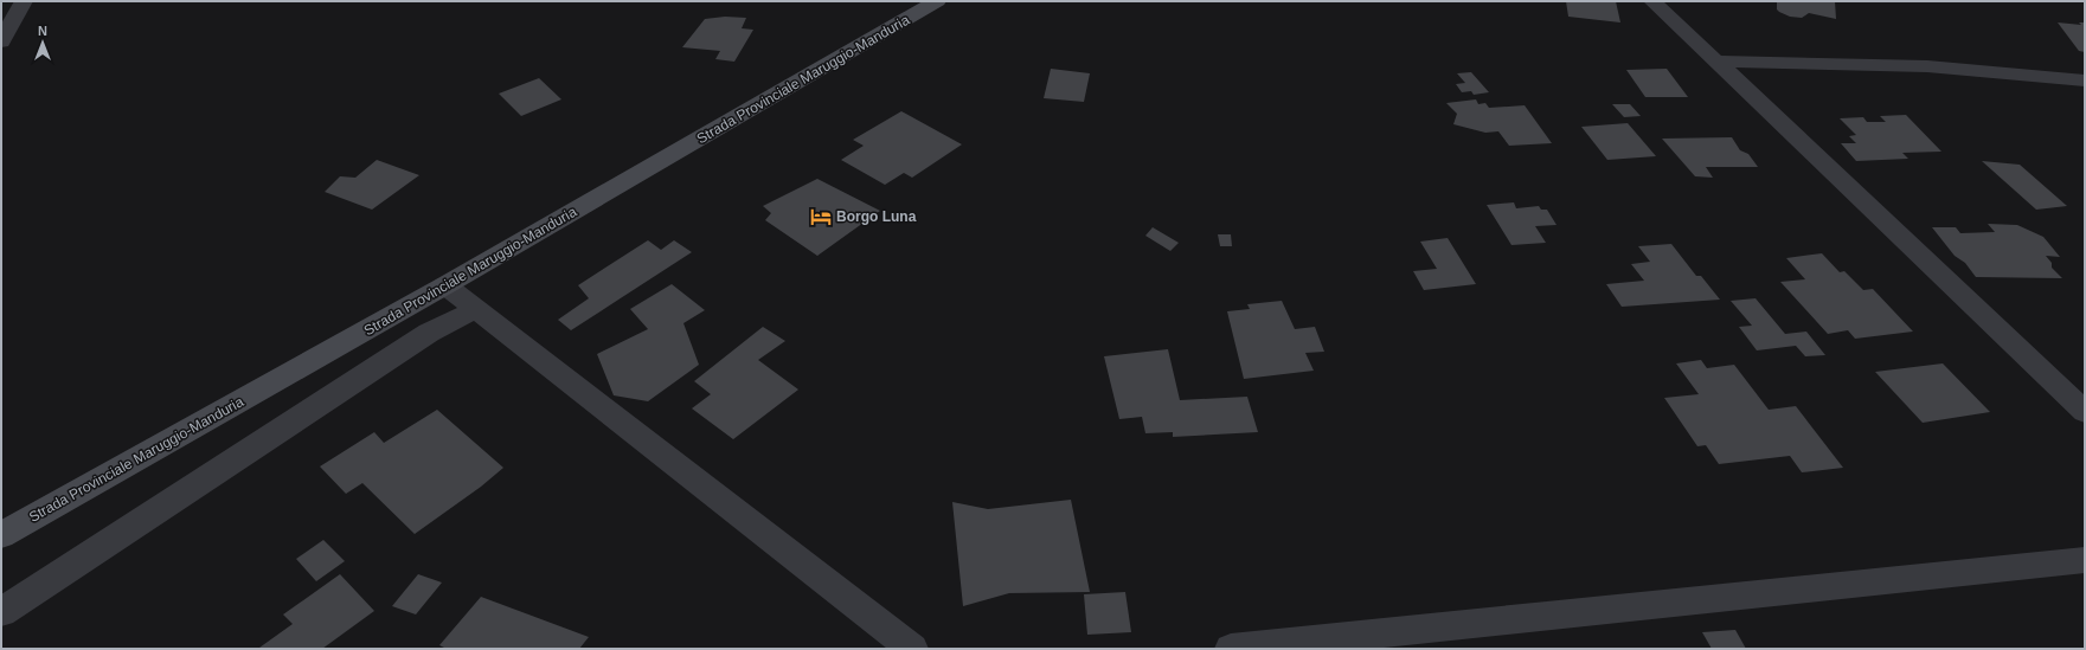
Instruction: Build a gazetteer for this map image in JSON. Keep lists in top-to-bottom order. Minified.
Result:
{"streets":{"main road":["Strada Provinciale Maruggio-Manduria"]},"places":{"hotel":["Borgo Luna"]},"north":"top"}
